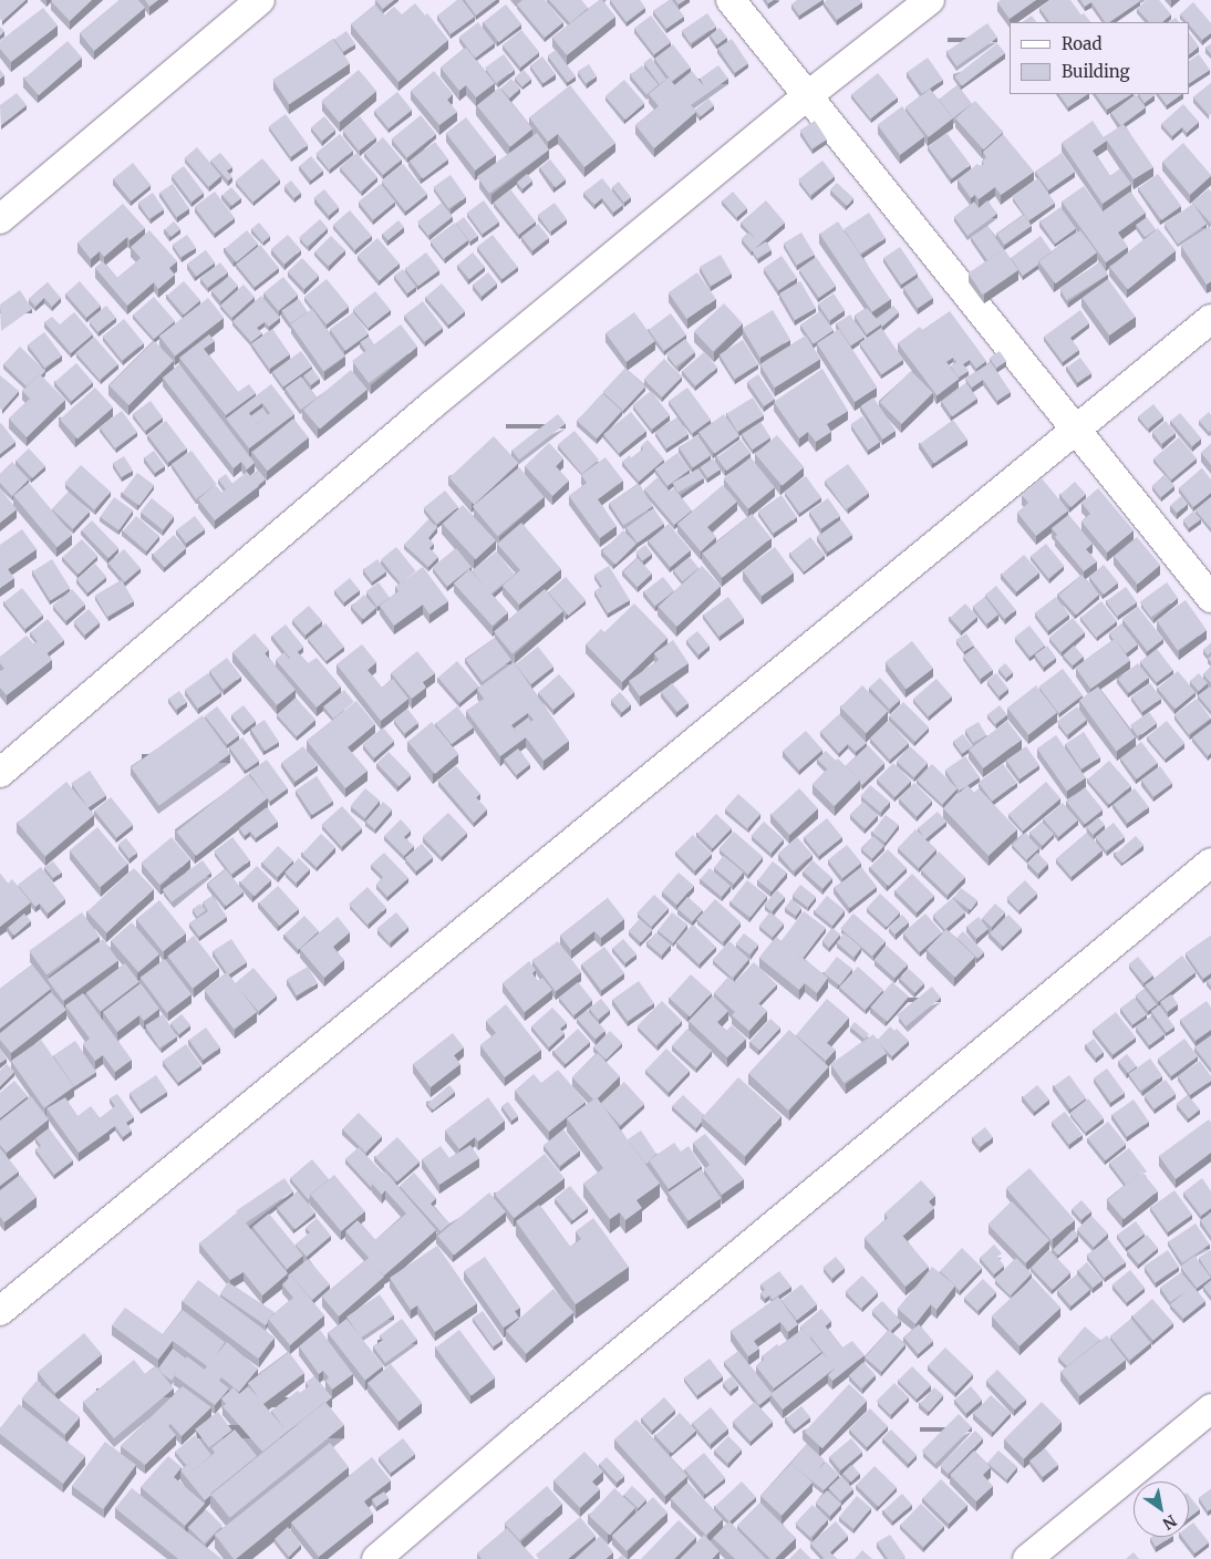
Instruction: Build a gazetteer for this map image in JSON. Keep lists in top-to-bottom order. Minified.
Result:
{"legend":["Road","Building"],"north":"bottom right"}
